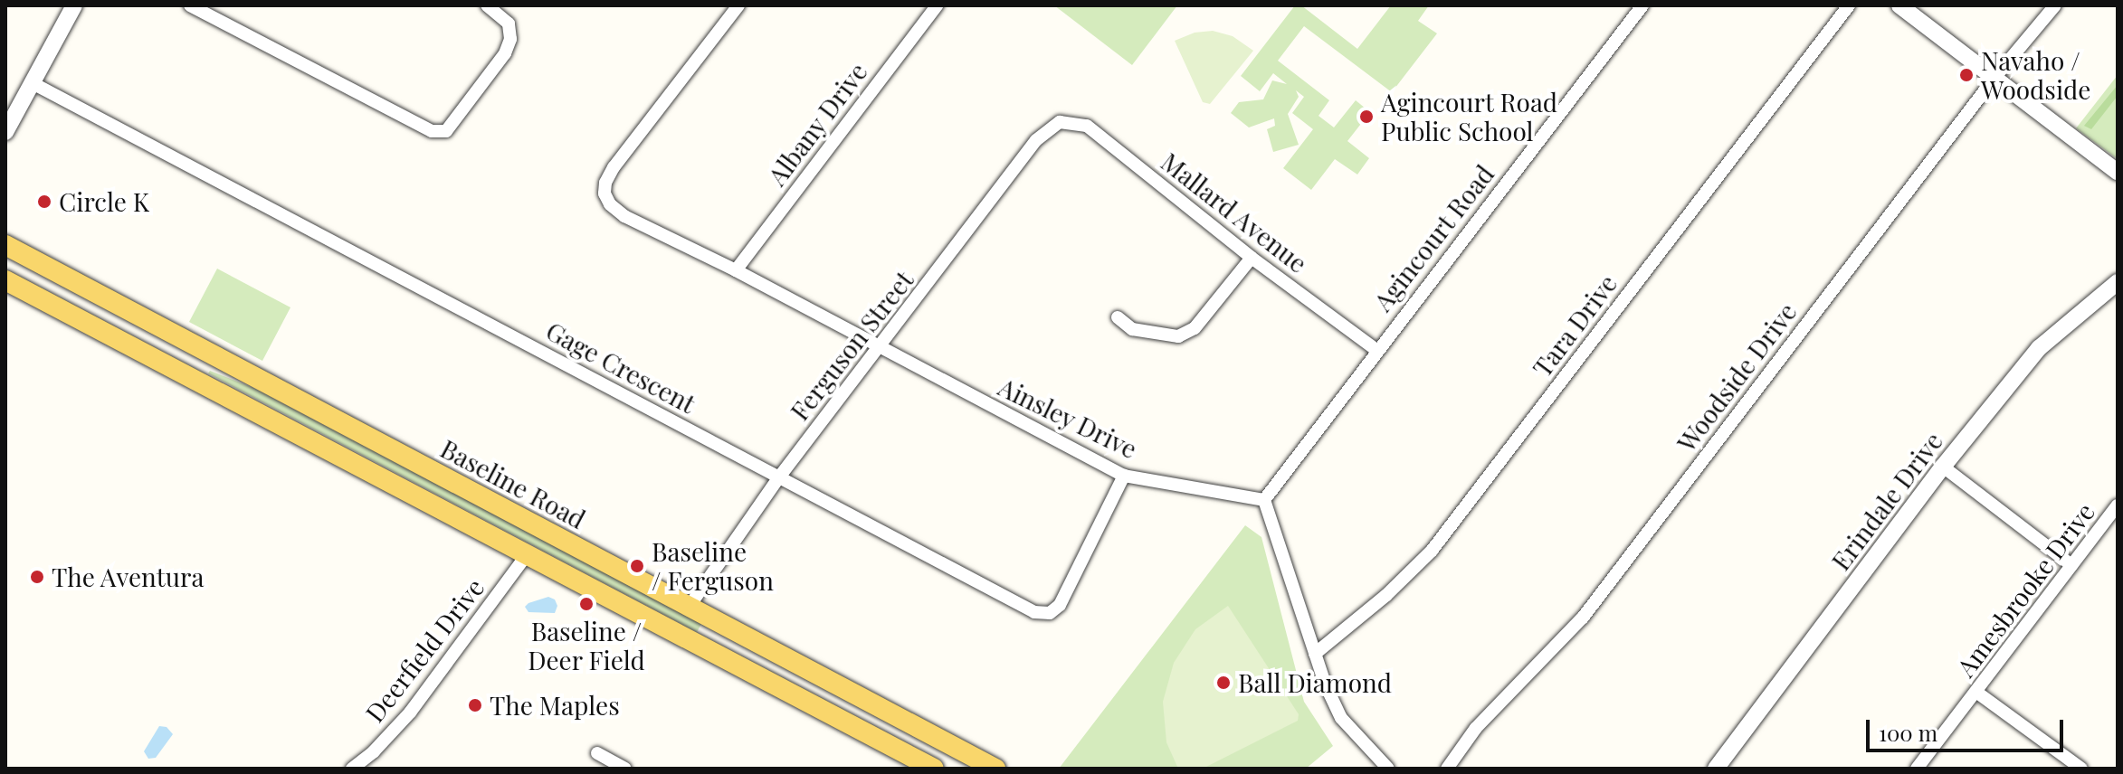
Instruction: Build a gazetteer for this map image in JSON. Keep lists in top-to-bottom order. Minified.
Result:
{"streets":{"main road":["Baseline Road"],"street":["Albany Drive","Mallard Avenue","Agincourt Road","Tara Drive","Ferguson Street","Gage Crescent","Woodside Drive","Ainsley Drive","Erindale Drive","Amesbrooke Drive","Deerfield Drive"]},"crossings":[["Albany Drive","Ainsley Drive"],["Mallard Avenue","Agincourt Road"],["Mallard Avenue","Ferguson Street"],["Agincourt Road","Ainsley Drive"],["Ferguson Street","Gage Crescent"],["Ferguson Street","Ainsley Drive"],["Ferguson Street","Baseline Road"],["Gage Crescent","Ainsley Drive"]],"places":["Navaho / Woodside","Agincourt Road Public School","Circle K","Baseline / Ferguson","The Aventura","Baseline / Deer Field","Ball Diamond","The Maples"],"scale_bar":"100 m"}
